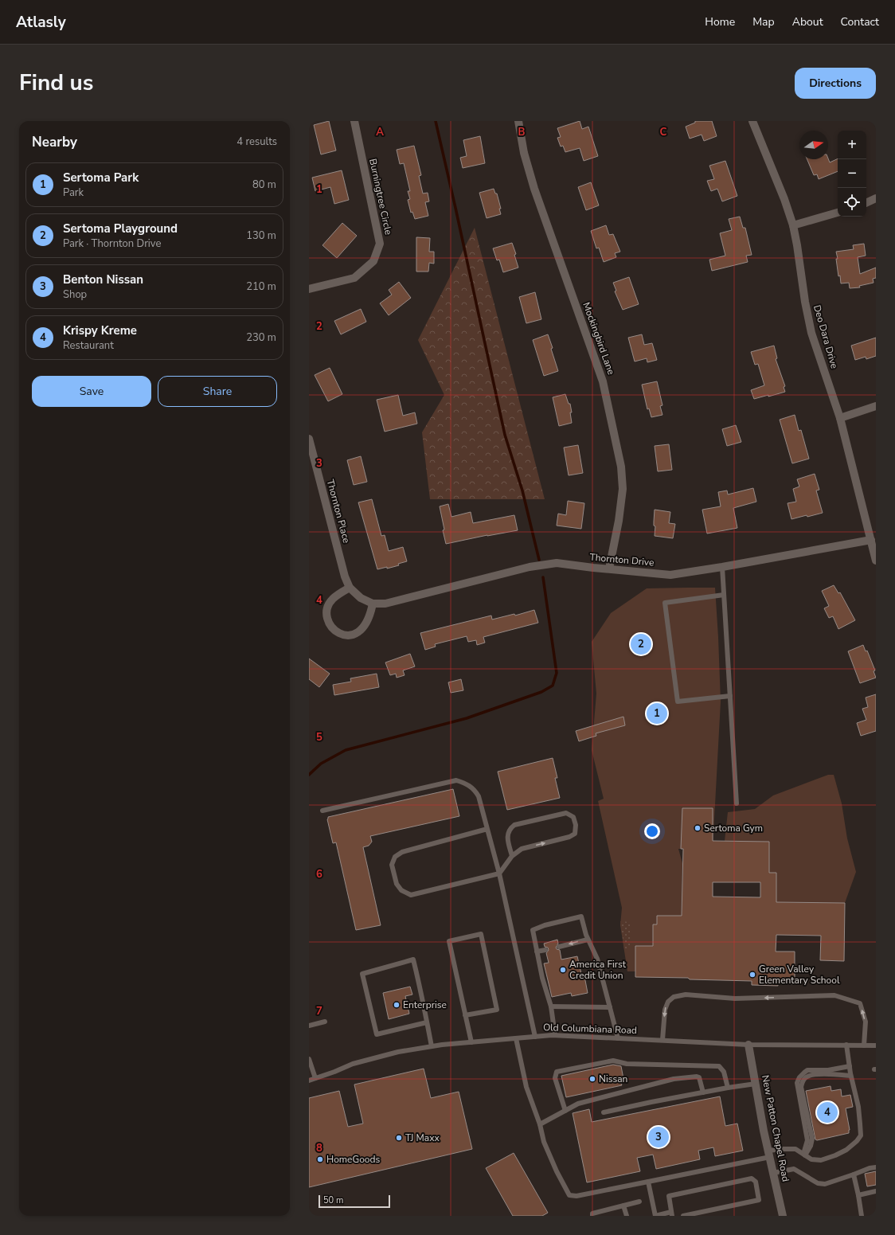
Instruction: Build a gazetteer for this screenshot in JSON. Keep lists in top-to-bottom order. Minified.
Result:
{"streets":{"street":["Burningtree Circle","Deo Dara Drive","Mockingbird Lane","Thornton Place","Thornton Drive","New Patton Chapel Road"],"lane":["Old Columbiana Road"]},"crossings":[["Deo Dara Drive","Thornton Drive"],["Mockingbird Lane","Thornton Drive"],["Thornton Place","Thornton Drive"],["Old Columbiana Road","New Patton Chapel Road"]],"places":["Sertoma Gym","America First Credit Union","Green Valley Elementary School","Enterprise","Nissan","TJ Maxx","HomeGoods"],"scale_bar":"50 m","north":"right","page":{"header":"Atlasly","nav":["Home","Map","About","Contact"],"title":"Find us","buttons":["Directions",["Save","Share"]],"heading":["Nearby","4 results"],"map_buttons":["+","−"],"list":[{"mark":"1","name":"Sertoma Park","note":"Park","value":"80 m"},{"mark":"2","name":"Sertoma Playground","note":"Park · Thornton Drive","value":"130 m"},{"mark":"3","name":"Benton Nissan","note":"Shop","value":"210 m"},{"mark":"4","name":"Krispy Kreme","note":"Restaurant","value":"230 m"}],"pins":["2","1","4","3"],"scale":"50 m"},"grid":{"columns":["A","B","C"],"rows":["1","2","3","4","5","6","7","8"]}}
